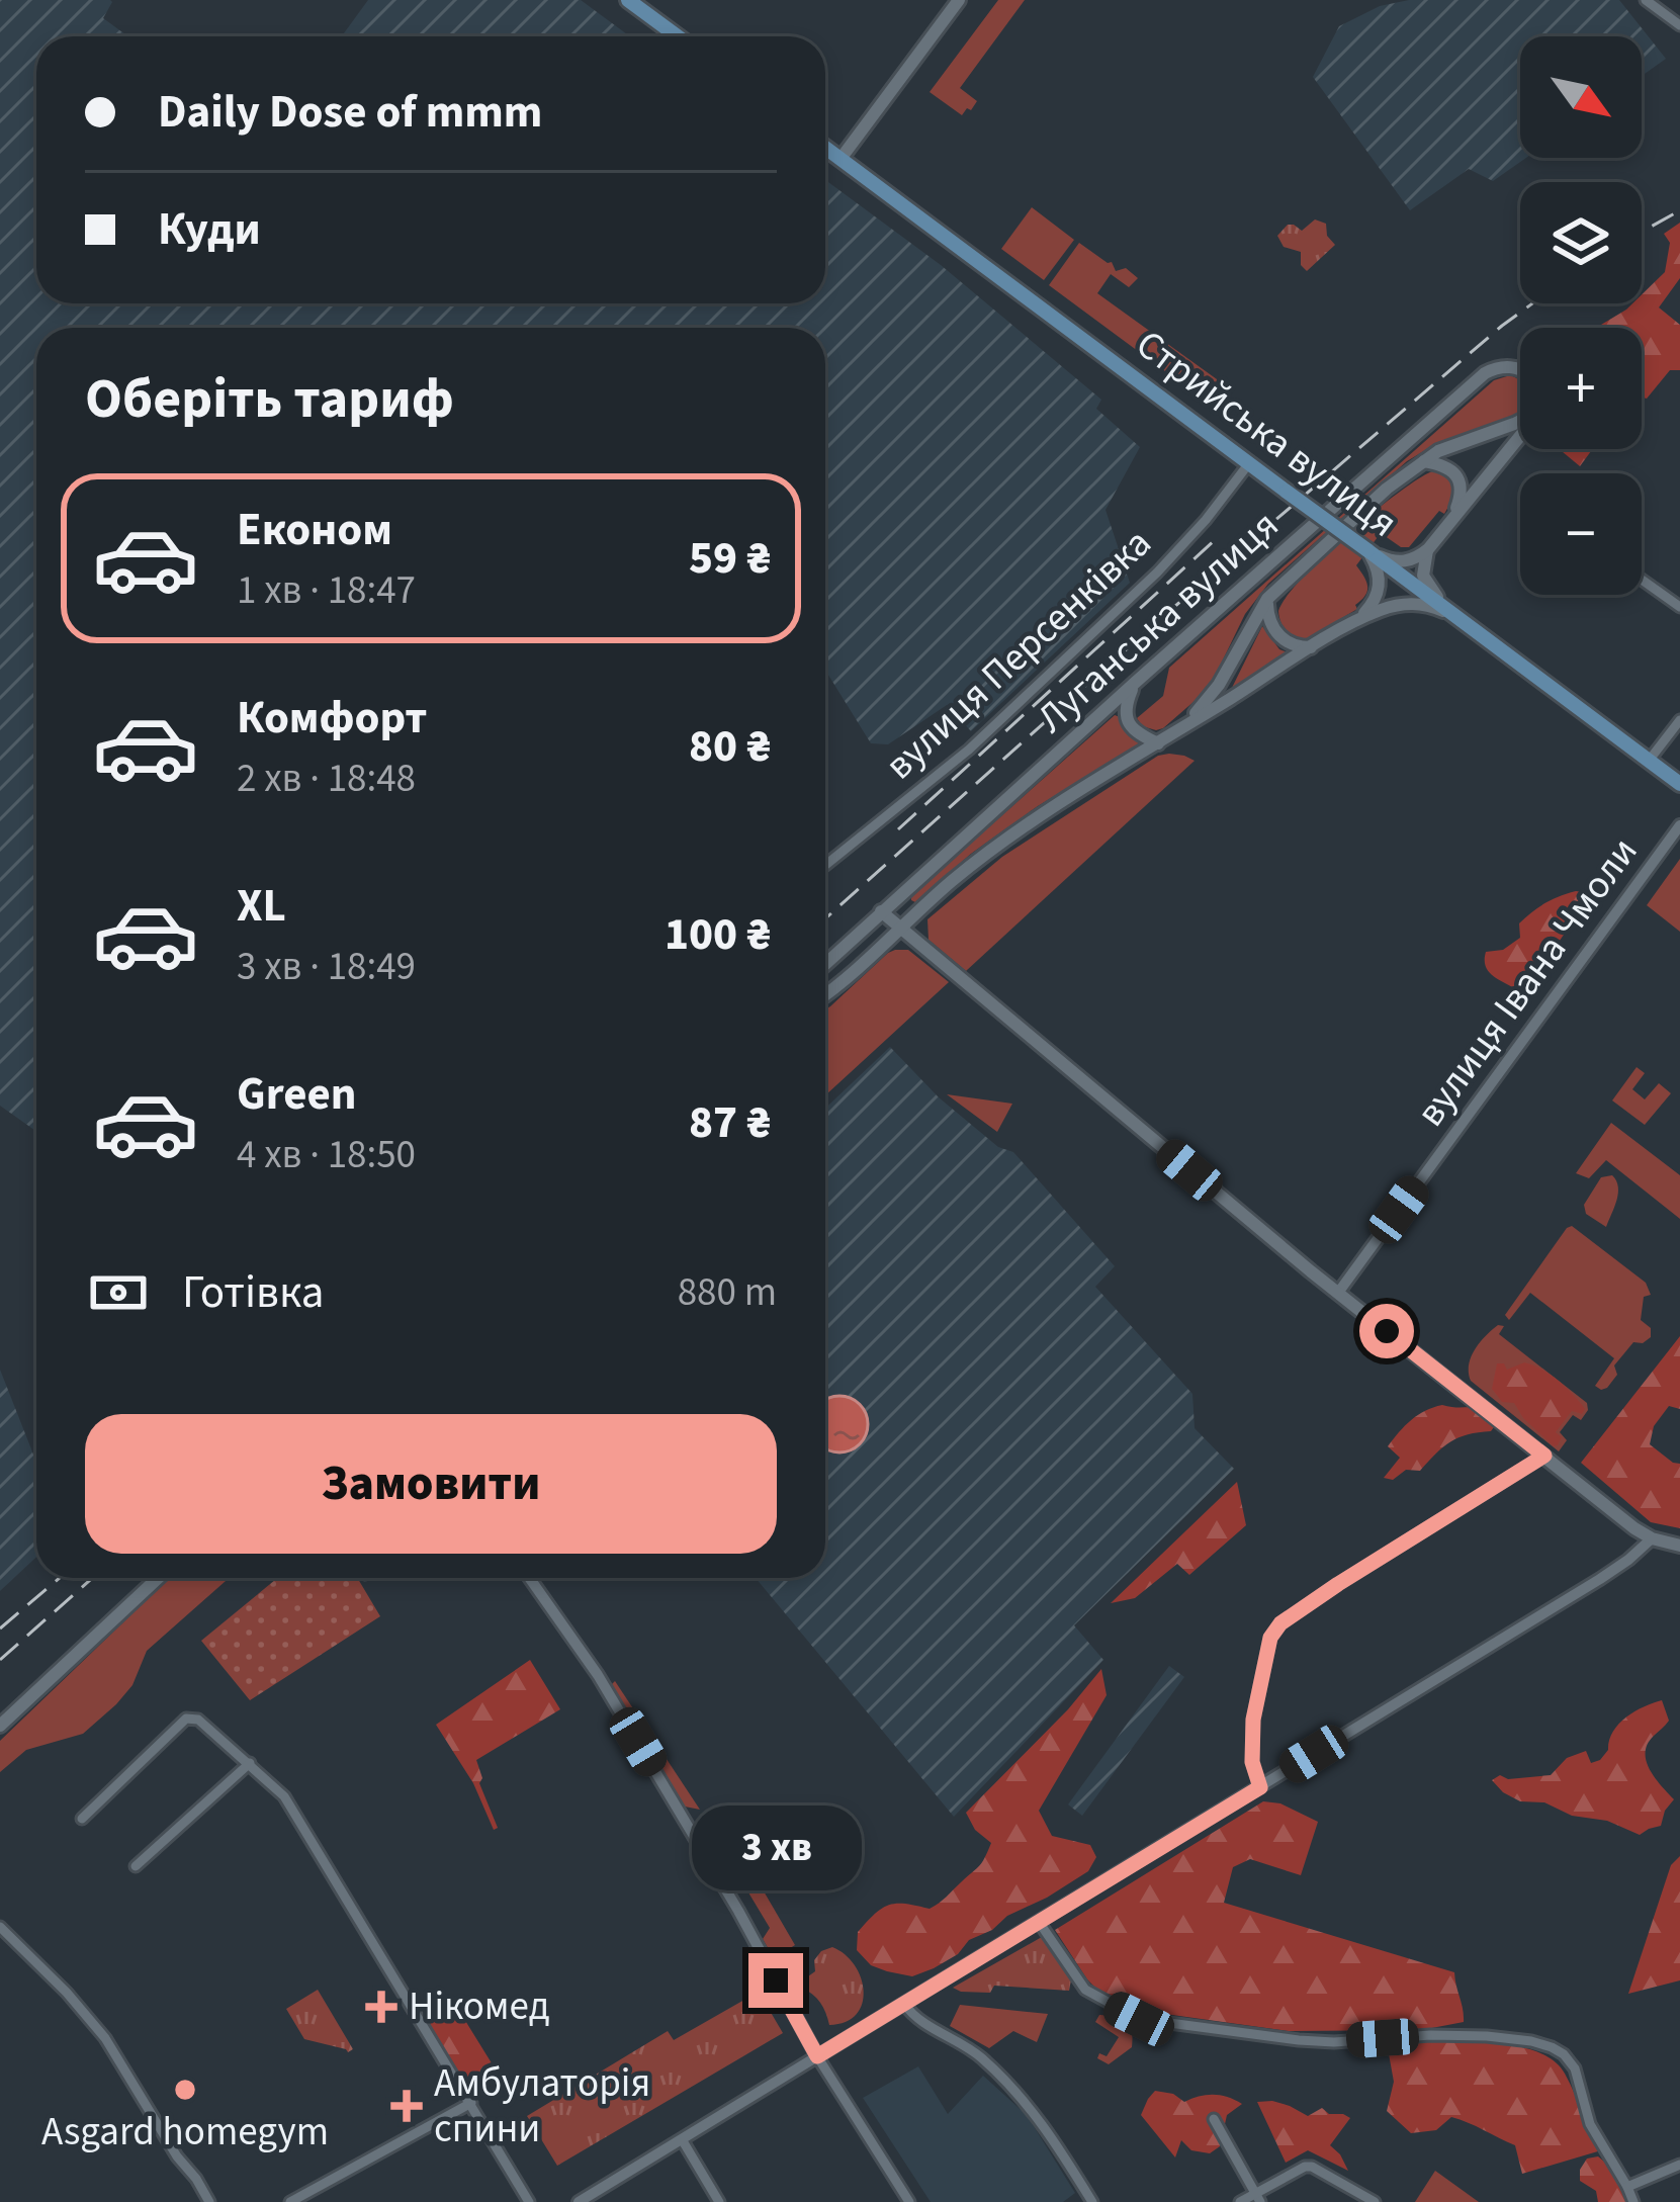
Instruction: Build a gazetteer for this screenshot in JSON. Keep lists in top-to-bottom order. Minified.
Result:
{"streets":{"main road":["Стрийська вулиця","Луганська вулиця"],"street":["вулиця Персенківка","вулиця Івана Чмоли"]},"crossings":[["Стрийська вулиця","Луганська вулиця"],["Стрийська вулиця","вулиця Персенківка"]],"places":{"health":["Нікомед","Амбулаторія спини"],"other":["Asgard homegym"]},"north":"bottom right","page":{"map_buttons":["+","−"],"banner":["Daily Dose of mmm","Куди"],"heading":"Оберіть тариф","list":[{"name":"Економ","note":"1 хв · 18:47","value":"59 ₴"},{"name":"Комфорт","note":"2 хв · 18:48","value":"80 ₴"},{"name":"XL","note":"3 хв · 18:49","value":"100 ₴"},{"name":"Green","note":"4 хв · 18:50","value":"87 ₴"}],"pay":["Готівка","880 m"],"buttons":"Замовити","bubble":"3 хв"}}
